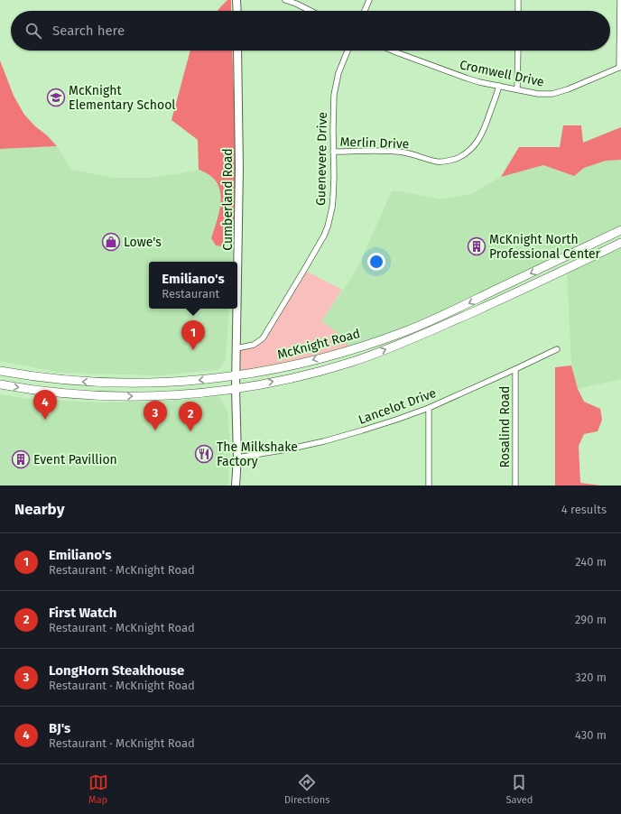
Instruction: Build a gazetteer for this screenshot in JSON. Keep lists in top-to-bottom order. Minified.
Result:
{"streets":{"highway":["McKnight Road"],"main road":["Cumberland Road"],"street":["Cromwell Drive","Merlin Drive","Guenevere Drive","Lancelot Drive","Rosalind Road"]},"crossings":[["Cromwell Drive","Merlin Drive"],["Merlin Drive","Guenevere Drive"],["Guenevere Drive","Cumberland Road"],["Cumberland Road","McKnight Road"],["Cumberland Road","Lancelot Drive"],["Lancelot Drive","Rosalind Road"]],"places":{"school or university":["McKnight Elementary School"],"shop":["Lowe's"],"building":["McKnight North Professional Center","Event Pavillion"],"restaurant":["The Milkshake Factory"]},"page":{"search":"Search here","popup":["Emiliano's","Restaurant"],"pins":["1","4","3","2"],"heading":["Nearby","4 results"],"list":[{"mark":"1","name":"Emiliano's","note":"Restaurant · McKnight Road","value":"240 m"},{"mark":"2","name":"First Watch","note":"Restaurant · McKnight Road","value":"290 m"},{"mark":"3","name":"LongHorn Steakhouse","note":"Restaurant · McKnight Road","value":"320 m"},{"mark":"4","name":"BJ's","note":"Restaurant · McKnight Road","value":"430 m"}],"nav":["Map","Directions","Saved"]}}
